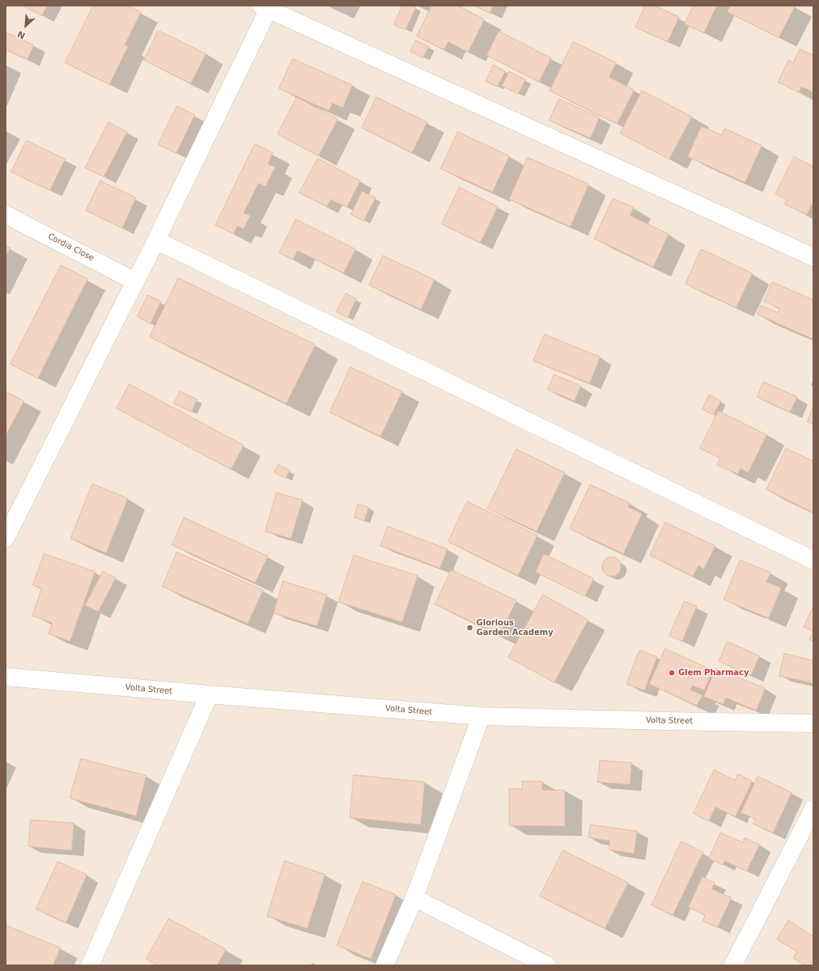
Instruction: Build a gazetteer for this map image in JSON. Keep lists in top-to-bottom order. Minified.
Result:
{"streets":{"street":["Cordia Close","Volta Street"]},"places":["Glorious Garden Academy","Glem Pharmacy"],"north":"bottom left"}
